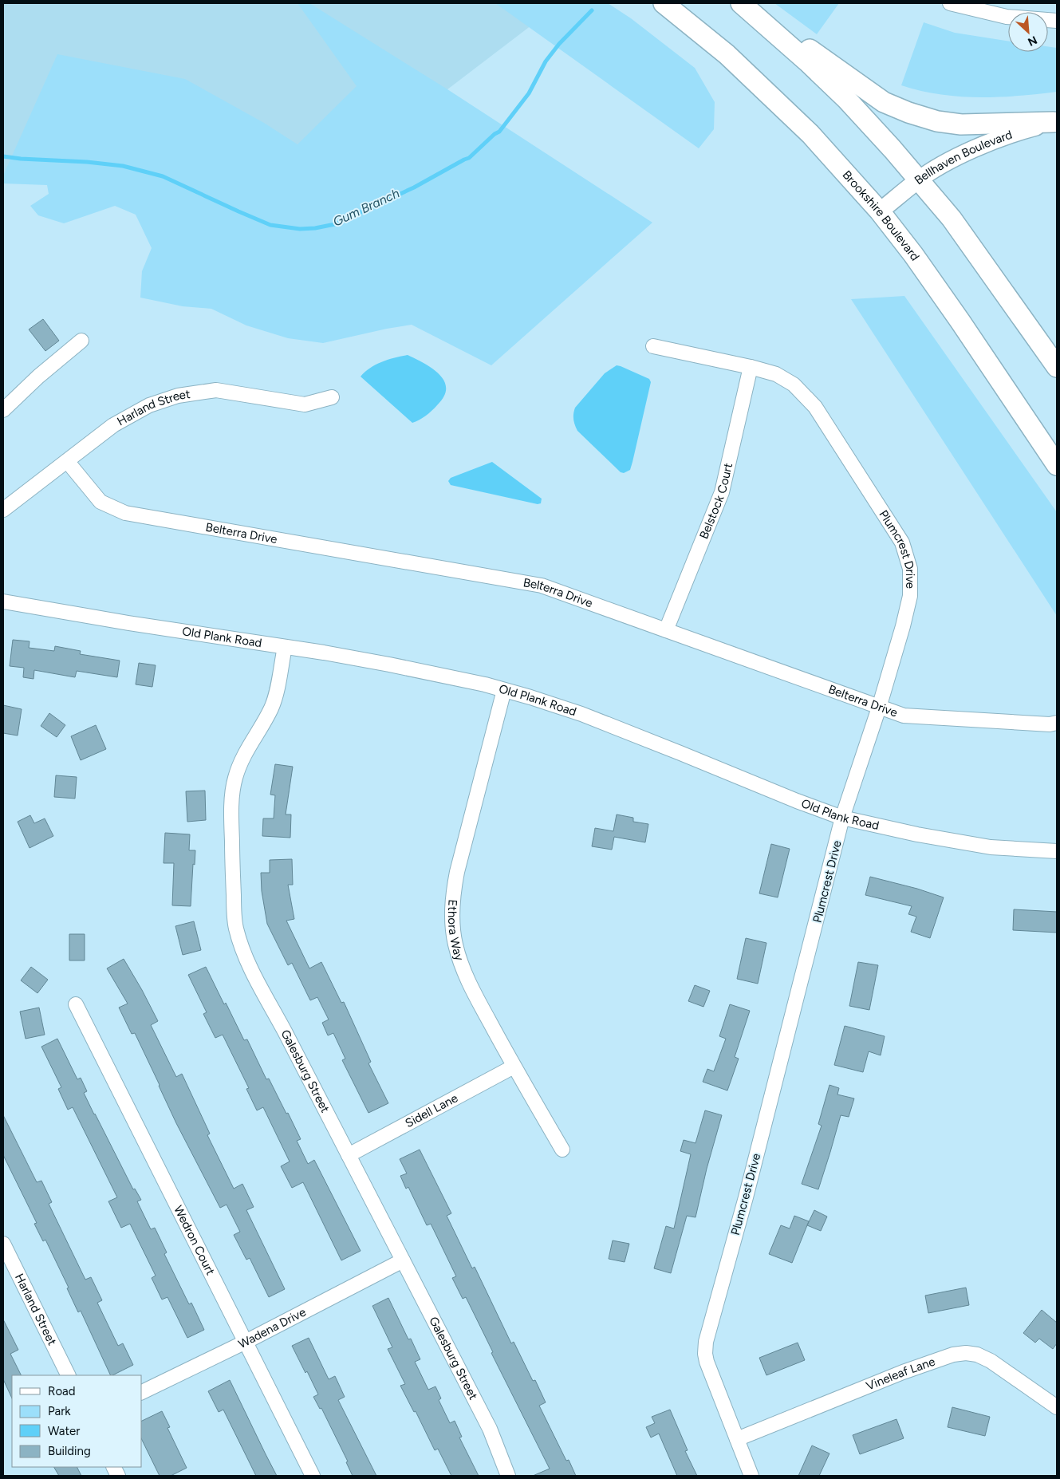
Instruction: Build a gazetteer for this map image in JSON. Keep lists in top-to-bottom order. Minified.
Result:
{"streets":{"highway":["Brookshire Boulevard"],"main road":["Bellhaven Boulevard"],"street":["Harland Street","Belstock Court","Belterra Drive","Plumcrest Drive","Old Plank Road","Ethora Way","Galesburg Street","Sidell Lane","Wedron Court","Wadena Drive","Vineleaf Lane"]},"crossings":[["Bellhaven Boulevard","Brookshire Boulevard"],["Harland Street","Belterra Drive"],["Belstock Court","Belterra Drive"],["Belstock Court","Plumcrest Drive"],["Belterra Drive","Plumcrest Drive"],["Plumcrest Drive","Old Plank Road"],["Plumcrest Drive","Vineleaf Lane"],["Old Plank Road","Ethora Way"],["Old Plank Road","Galesburg Street"],["Ethora Way","Sidell Lane"],["Galesburg Street","Sidell Lane"],["Galesburg Street","Wadena Drive"],["Wedron Court","Wadena Drive"]],"water":["Gum Branch"],"legend":["Road","Park","Water","Building"],"north":"bottom right"}
